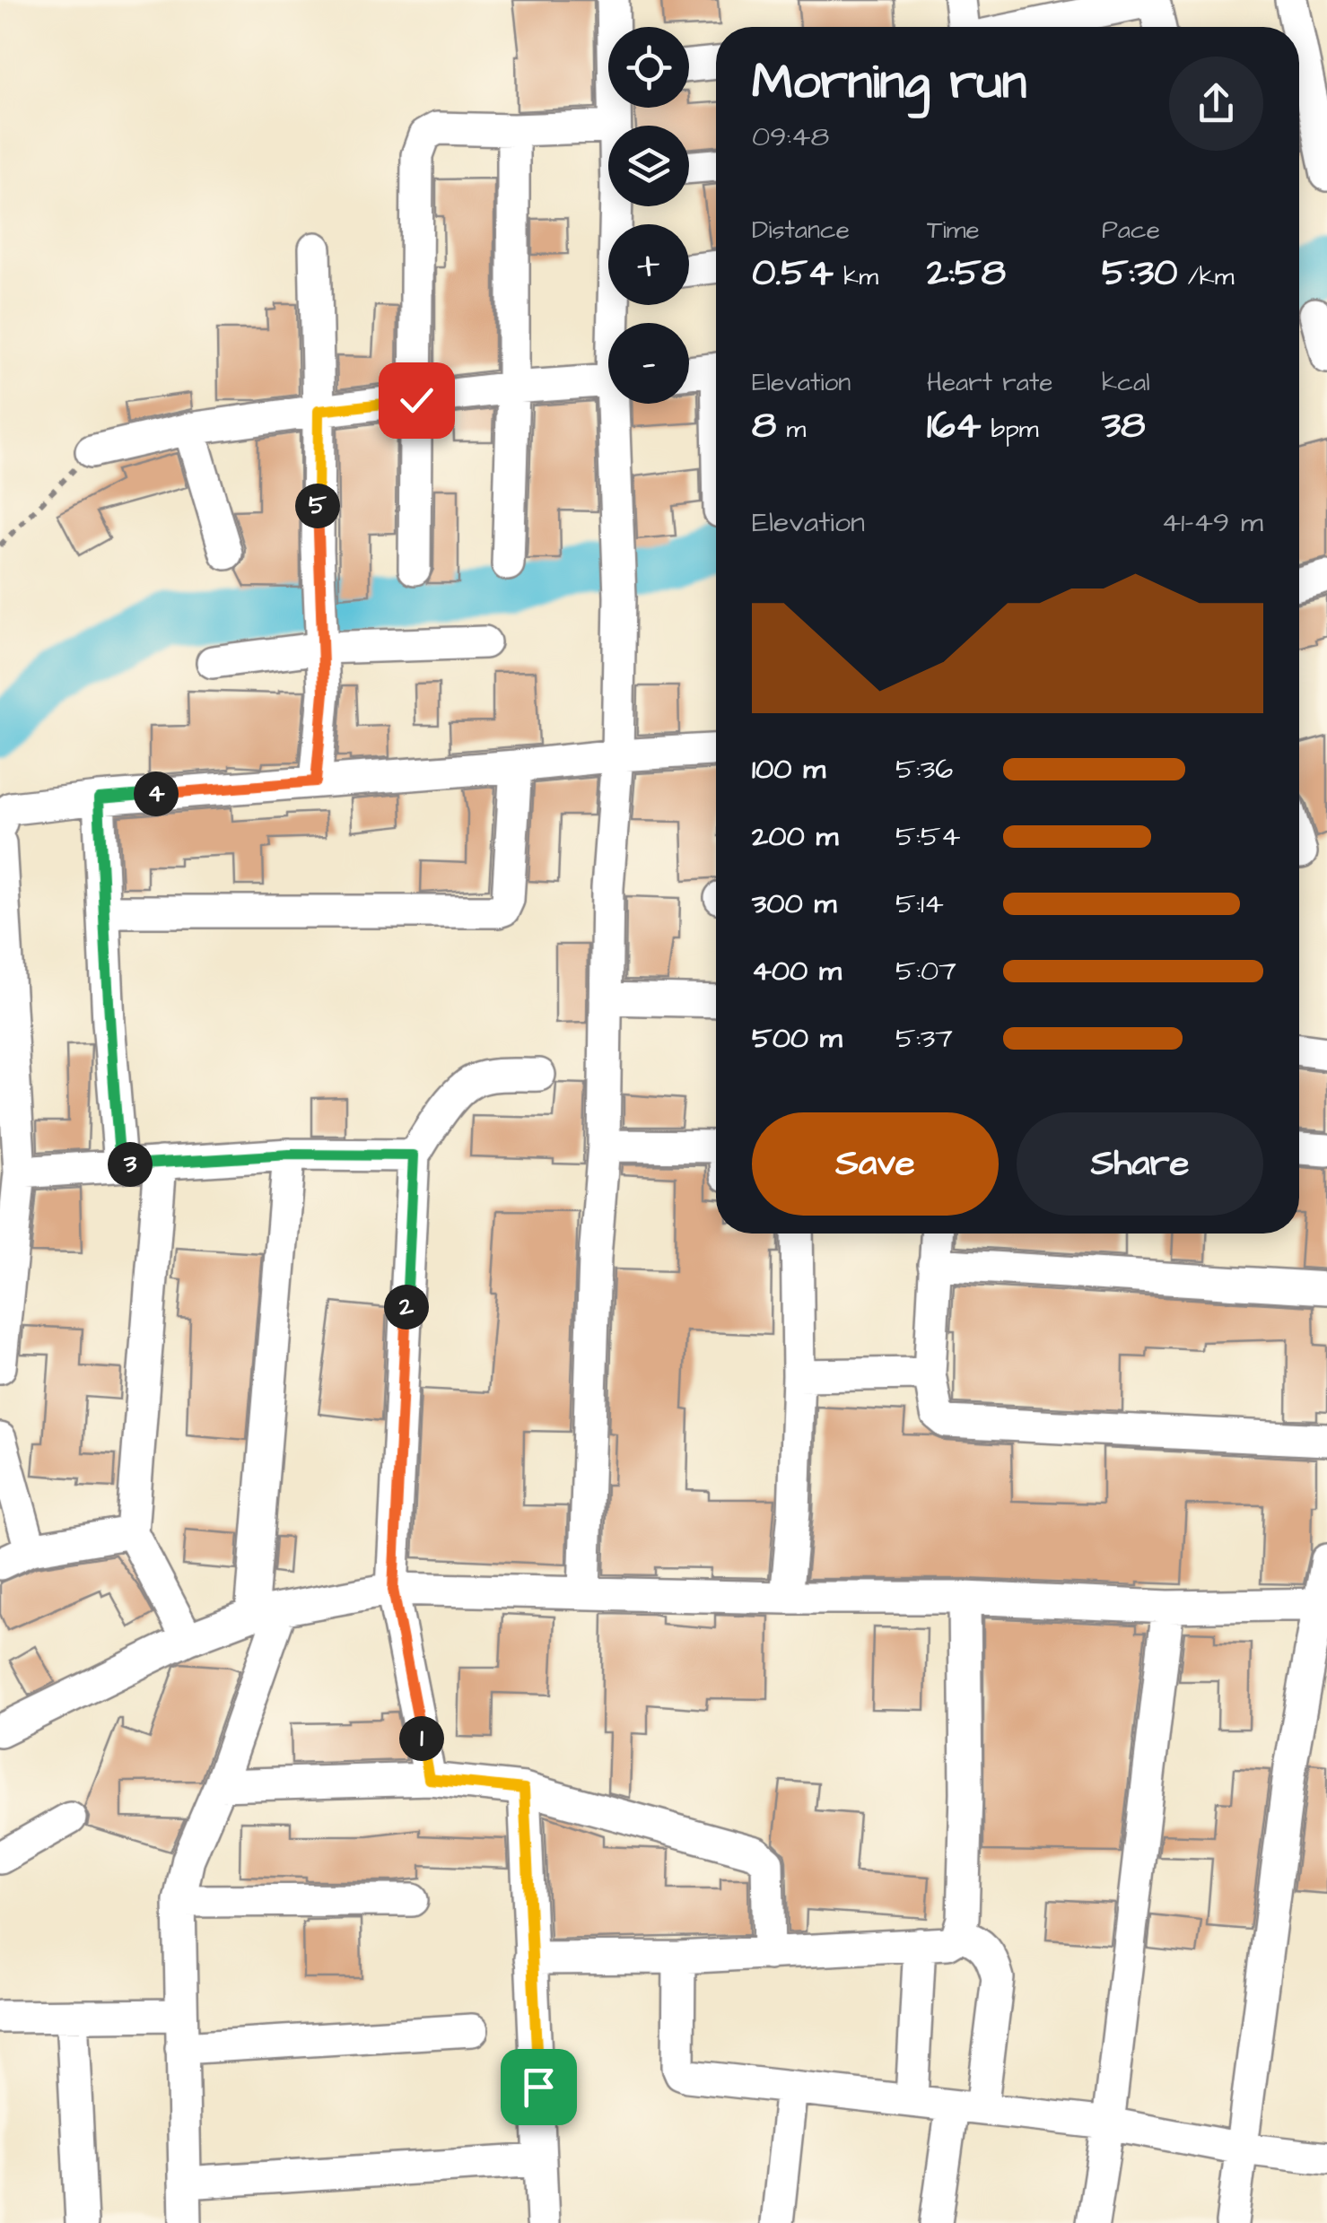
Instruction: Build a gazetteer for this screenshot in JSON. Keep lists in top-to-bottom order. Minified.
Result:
{"page":{"map_buttons":["+","−"],"heading":["Morning run","09:48"],"stats":[["Distance","0.54 km"],["Time","2:58"],["Pace","5:30 /km"],["Elevation","8 m"],["Heart rate","164 bpm"],["kcal","38"]],"pins":["5","4","3","2","1"],"chart":["Elevation","41–49 m"],"list":[{"name":"100 m","note":"5:36"},{"name":"200 m","note":"5:54"},{"name":"300 m","note":"5:14"},{"name":"400 m","note":"5:07"},{"name":"500 m","note":"5:37"}],"buttons":["Save","Share"]}}
